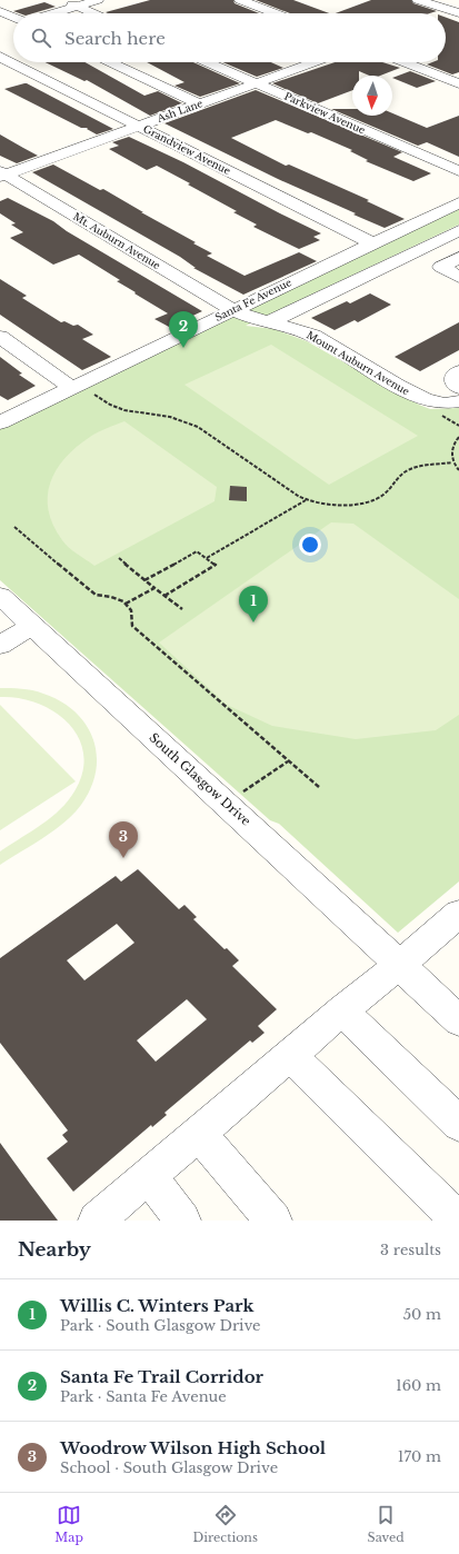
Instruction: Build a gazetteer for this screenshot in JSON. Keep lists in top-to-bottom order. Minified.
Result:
{"streets":{"street":["Ash Lane","Parkview Avenue","Grandview Avenue","Mt. Auburn Avenue","Santa Fe Avenue","Mount Auburn Avenue","South Glasgow Drive"]},"crossings":[["Ash Lane","Parkview Avenue"],["Ash Lane","Grandview Avenue"],["Ash Lane","Mt. Auburn Avenue"],["Grandview Avenue","Santa Fe Avenue"],["Mt. Auburn Avenue","Santa Fe Avenue"],["Mt. Auburn Avenue","Mount Auburn Avenue"],["Santa Fe Avenue","Mount Auburn Avenue"]],"north":"bottom","page":{"search":"Search here","pins":["2","1","3"],"heading":["Nearby","3 results"],"list":[{"mark":"1","name":"Willis C. Winters Park","note":"Park · South Glasgow Drive","value":"50 m"},{"mark":"2","name":"Santa Fe Trail Corridor","note":"Park · Santa Fe Avenue","value":"160 m"},{"mark":"3","name":"Woodrow Wilson High School","note":"School · South Glasgow Drive","value":"170 m"}],"nav":["Map","Directions","Saved"]}}
